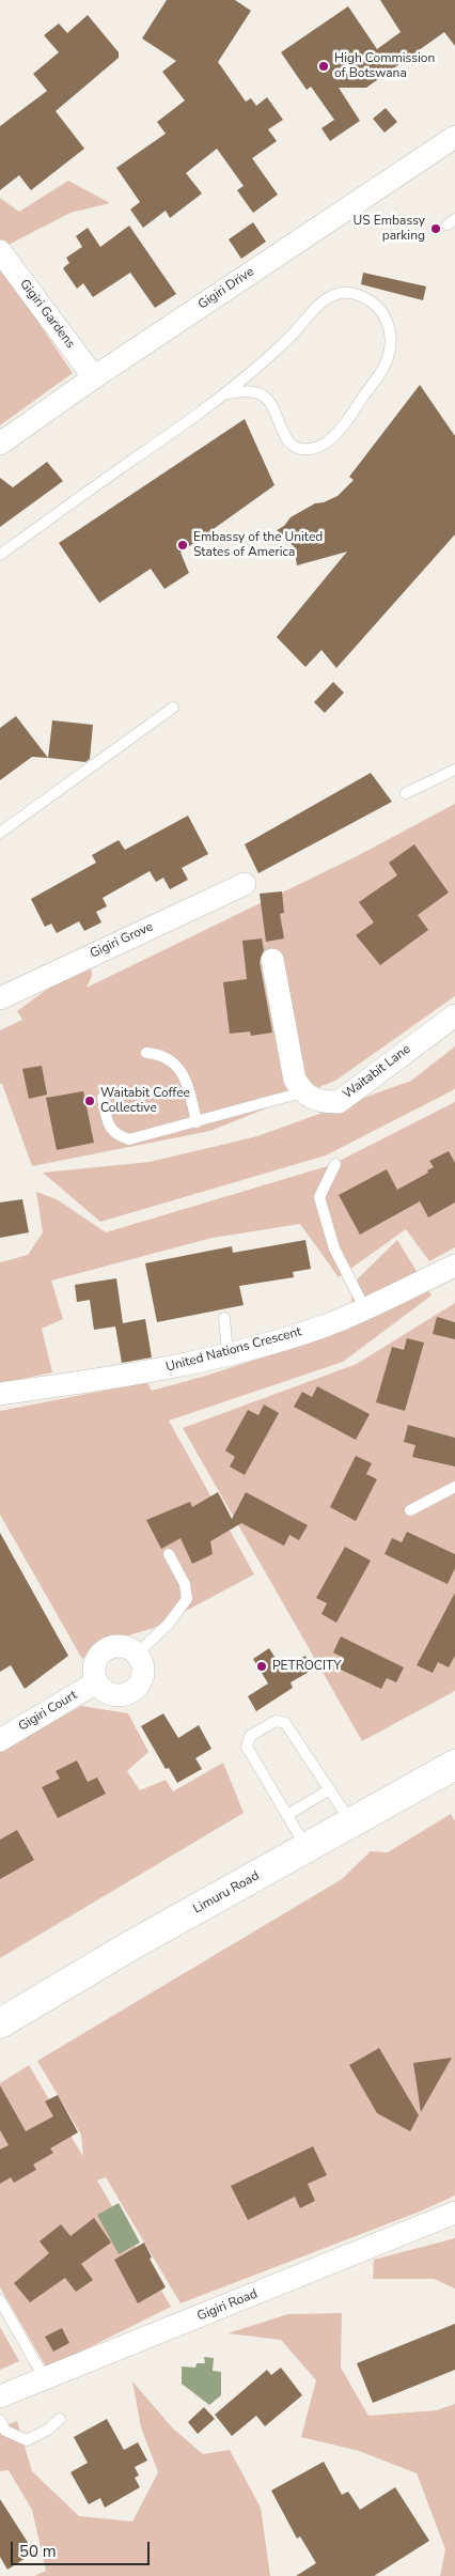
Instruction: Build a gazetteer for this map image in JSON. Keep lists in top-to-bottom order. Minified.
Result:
{"streets":{"main road":["Limuru Road"],"street":["Gigiri Drive","Gigiri Gardens","Gigiri Grove","Waitabit Lane","United Nations Crescent","Gigiri Court","Gigiri Road"]},"crossings":[["Gigiri Drive","Gigiri Gardens"]],"places":["High Commission of Botswana","US Embassy parking","Embassy of the United States of America","Waitabit Coffee Collective","PETROCITY"],"scale_bar":"50 m"}
